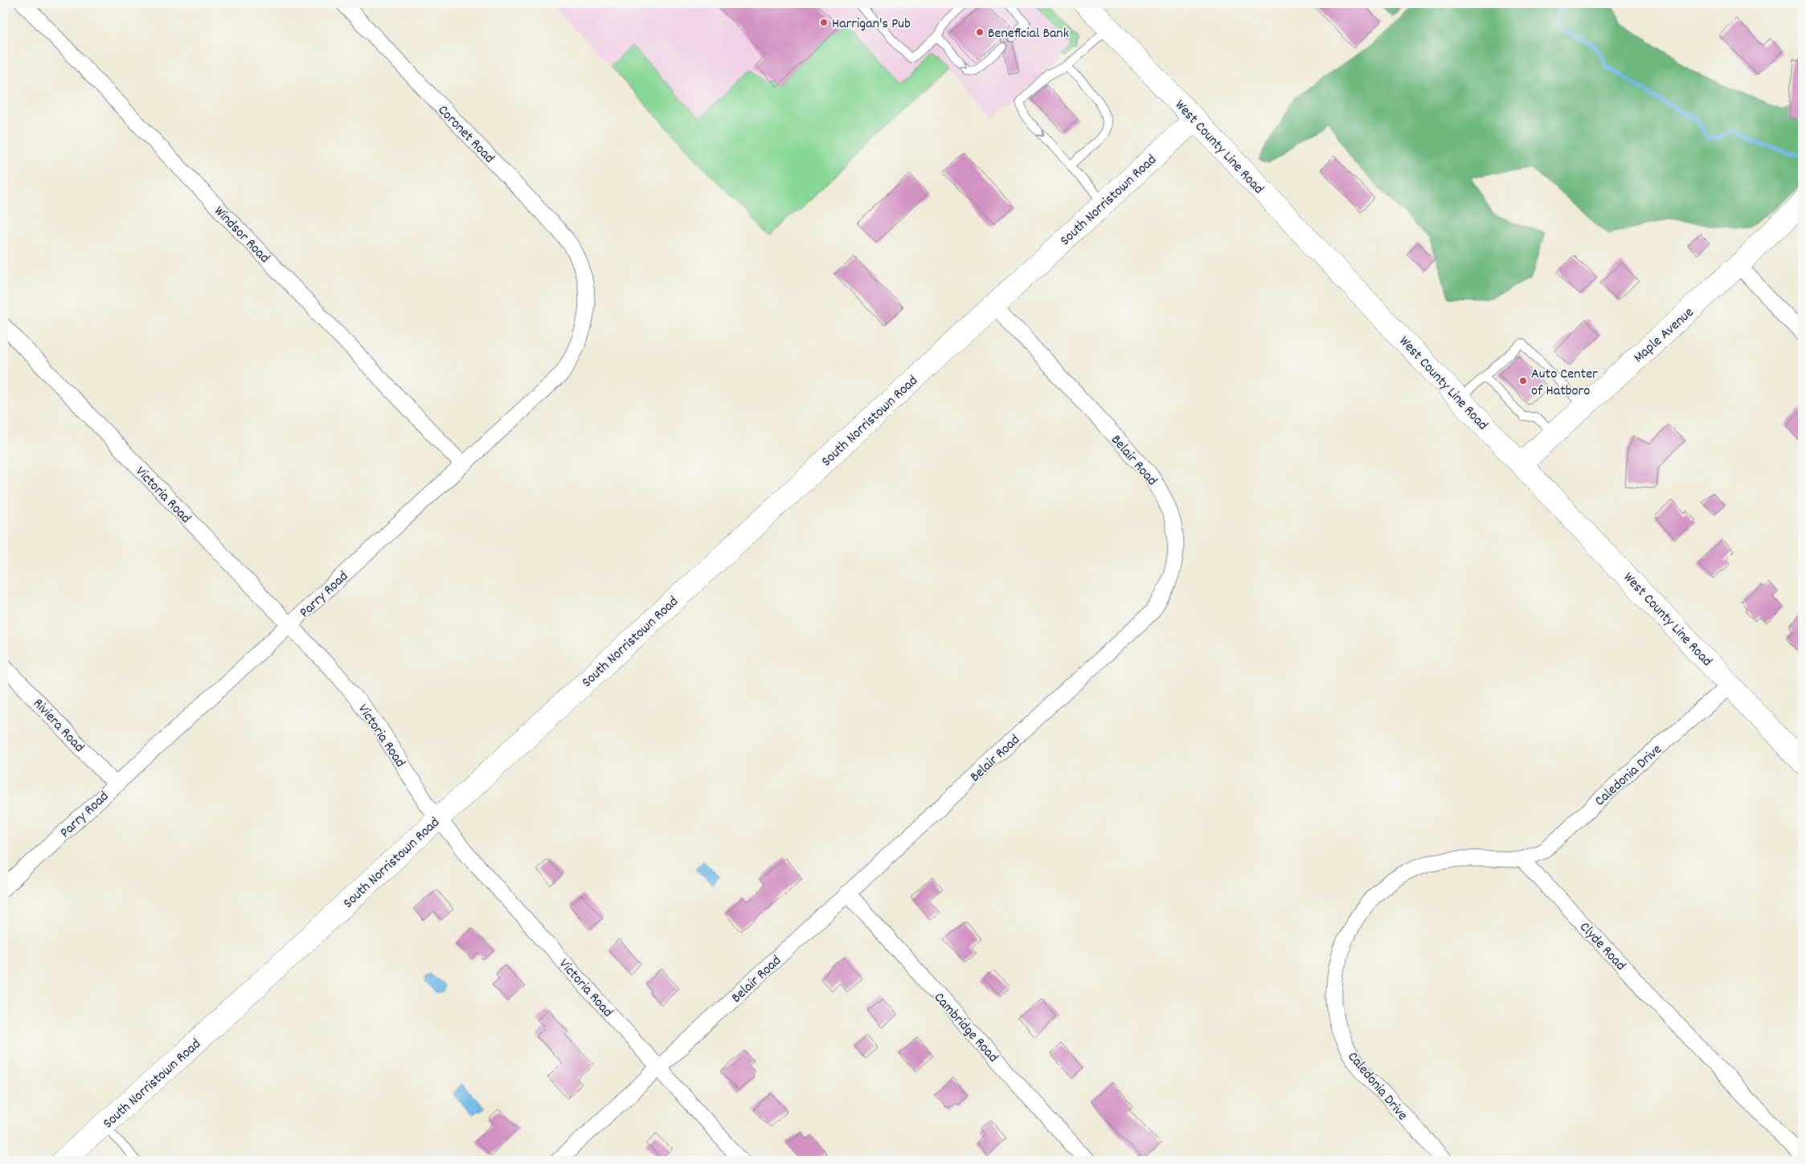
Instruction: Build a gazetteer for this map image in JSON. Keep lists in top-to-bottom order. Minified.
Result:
{"streets":{"street":["Coronet Road","West County Line Road","South Norristown Road","Windsor Road","Maple Avenue","Belair Road","Victoria Road","Parry Road","Riviera Road","Caledonia Drive","Clyde Road","Cambridge Road"]},"crossings":[["Coronet Road","Parry Road"],["West County Line Road","South Norristown Road"],["West County Line Road","Maple Avenue"],["West County Line Road","Caledonia Drive"],["South Norristown Road","Belair Road"],["South Norristown Road","Victoria Road"],["Windsor Road","Parry Road"],["Belair Road","Victoria Road"],["Belair Road","Cambridge Road"],["Victoria Road","Parry Road"],["Parry Road","Riviera Road"],["Caledonia Drive","Clyde Road"]],"places":["Harrigan's Pub","Beneficial Bank","Auto Center of Hatboro"]}
